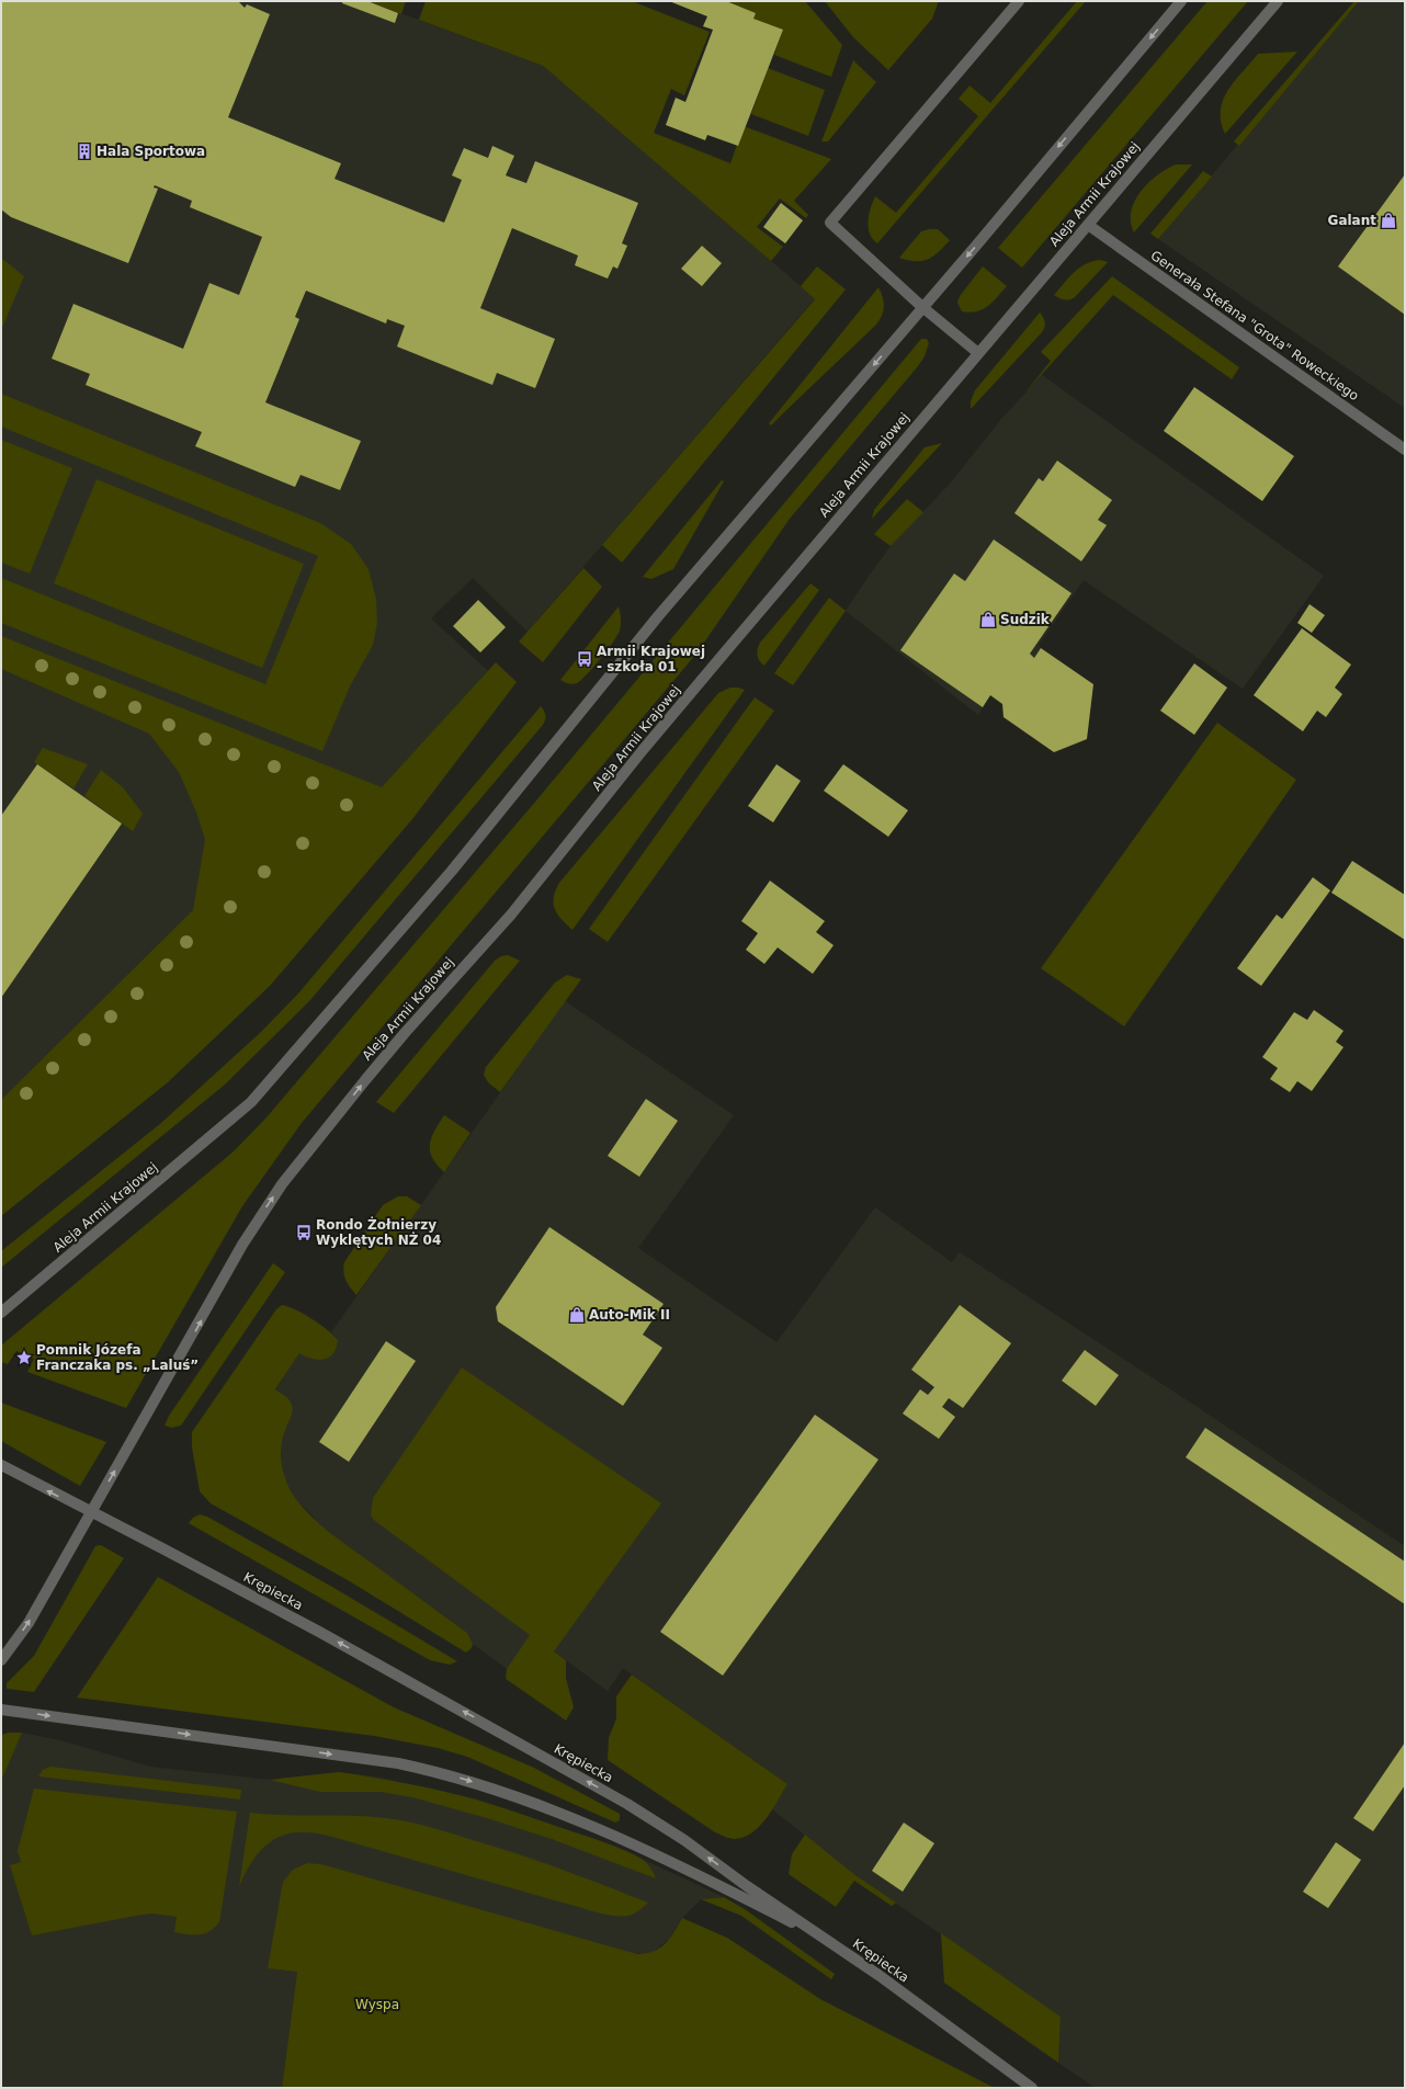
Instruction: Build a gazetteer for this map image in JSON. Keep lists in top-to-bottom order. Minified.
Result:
{"streets":{"street":["Aleja Armii Krajowej","Generała Stefana \"Grota\" Roweckiego","Krępiecka"]},"crossings":[["Aleja Armii Krajowej","Generała Stefana \"Grota\" Roweckiego"],["Aleja Armii Krajowej","Krępiecka"]],"parks":["Wyspa"],"places":{"building":["Hala Sportowa"],"shop":["Galant","Sudzik","Auto-Mik II"],"bus stop":["Armii Krajowej - szkoła 01","Rondo Żołnierzy Wyklętych NŻ 04"],"place":["Pomnik Józefa Franczaka ps. „Laluś”"]}}
